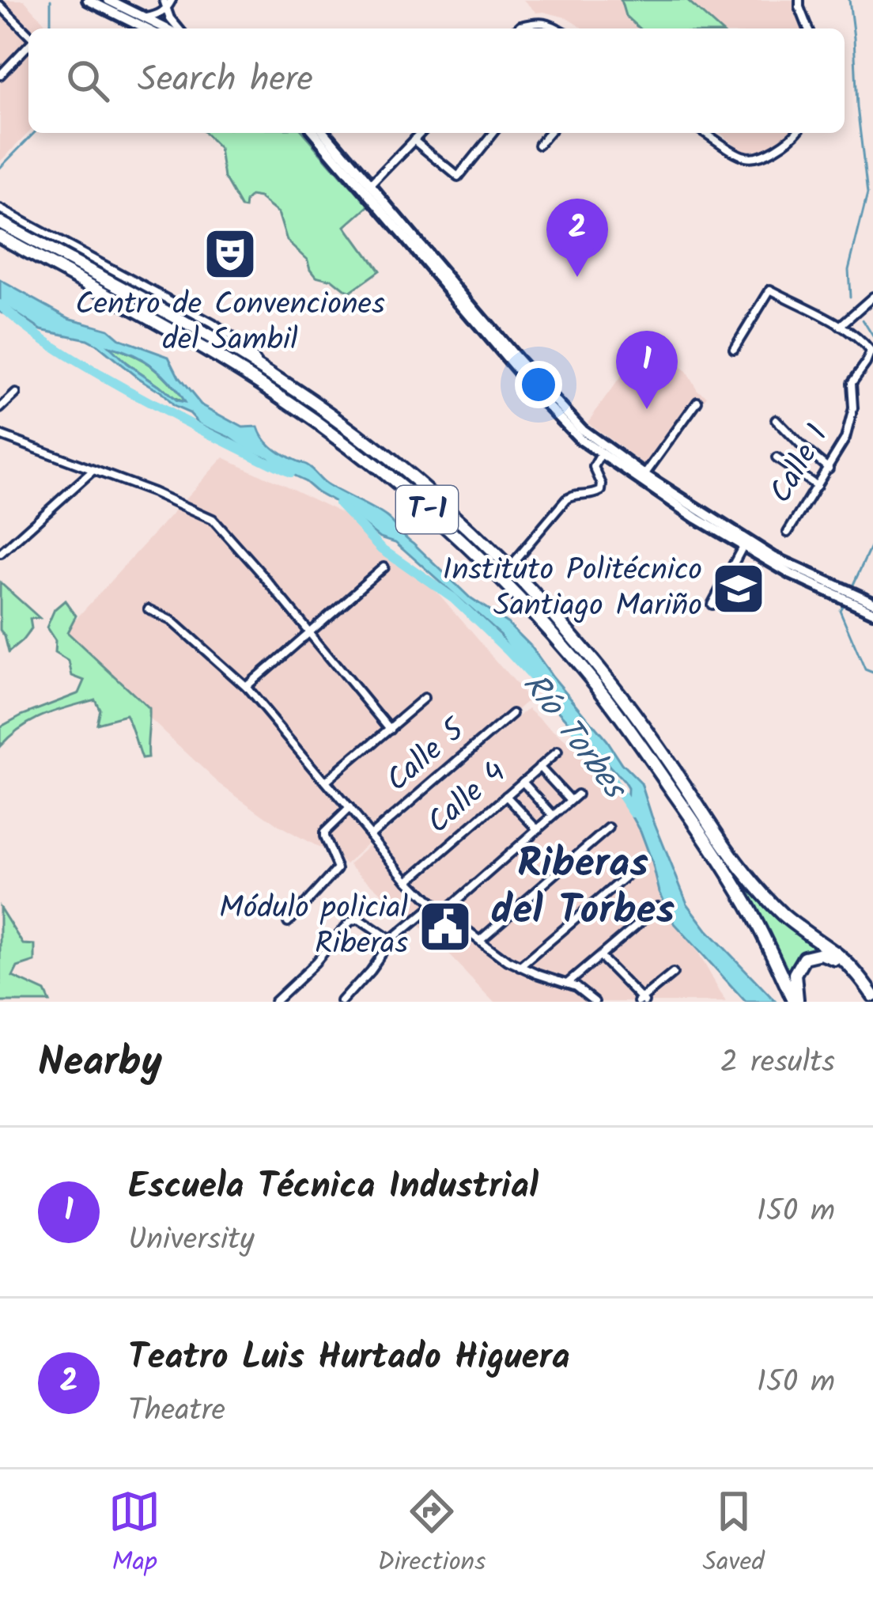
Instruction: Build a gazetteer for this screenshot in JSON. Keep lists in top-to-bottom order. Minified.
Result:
{"streets":{"highway":["T-1"],"street":["Calle 1","Calle 5","Calle 4"]},"districts":["Riberas del Torbes"],"water":["Río Torbes"],"places":{"theatre":["Centro de Convenciones del Sambil"],"school or university":["Instituto Politécnico Santiago Mariño"],"public building":["Módulo policial Riberas"]},"page":{"search":"Search here","pins":["2","1"],"heading":["Nearby","2 results"],"list":[{"mark":"1","name":"Escuela Técnica Industrial","note":"University","value":"150 m"},{"mark":"2","name":"Teatro Luis Hurtado Higuera","note":"Theatre","value":"150 m"}],"nav":["Map","Directions","Saved"]}}
